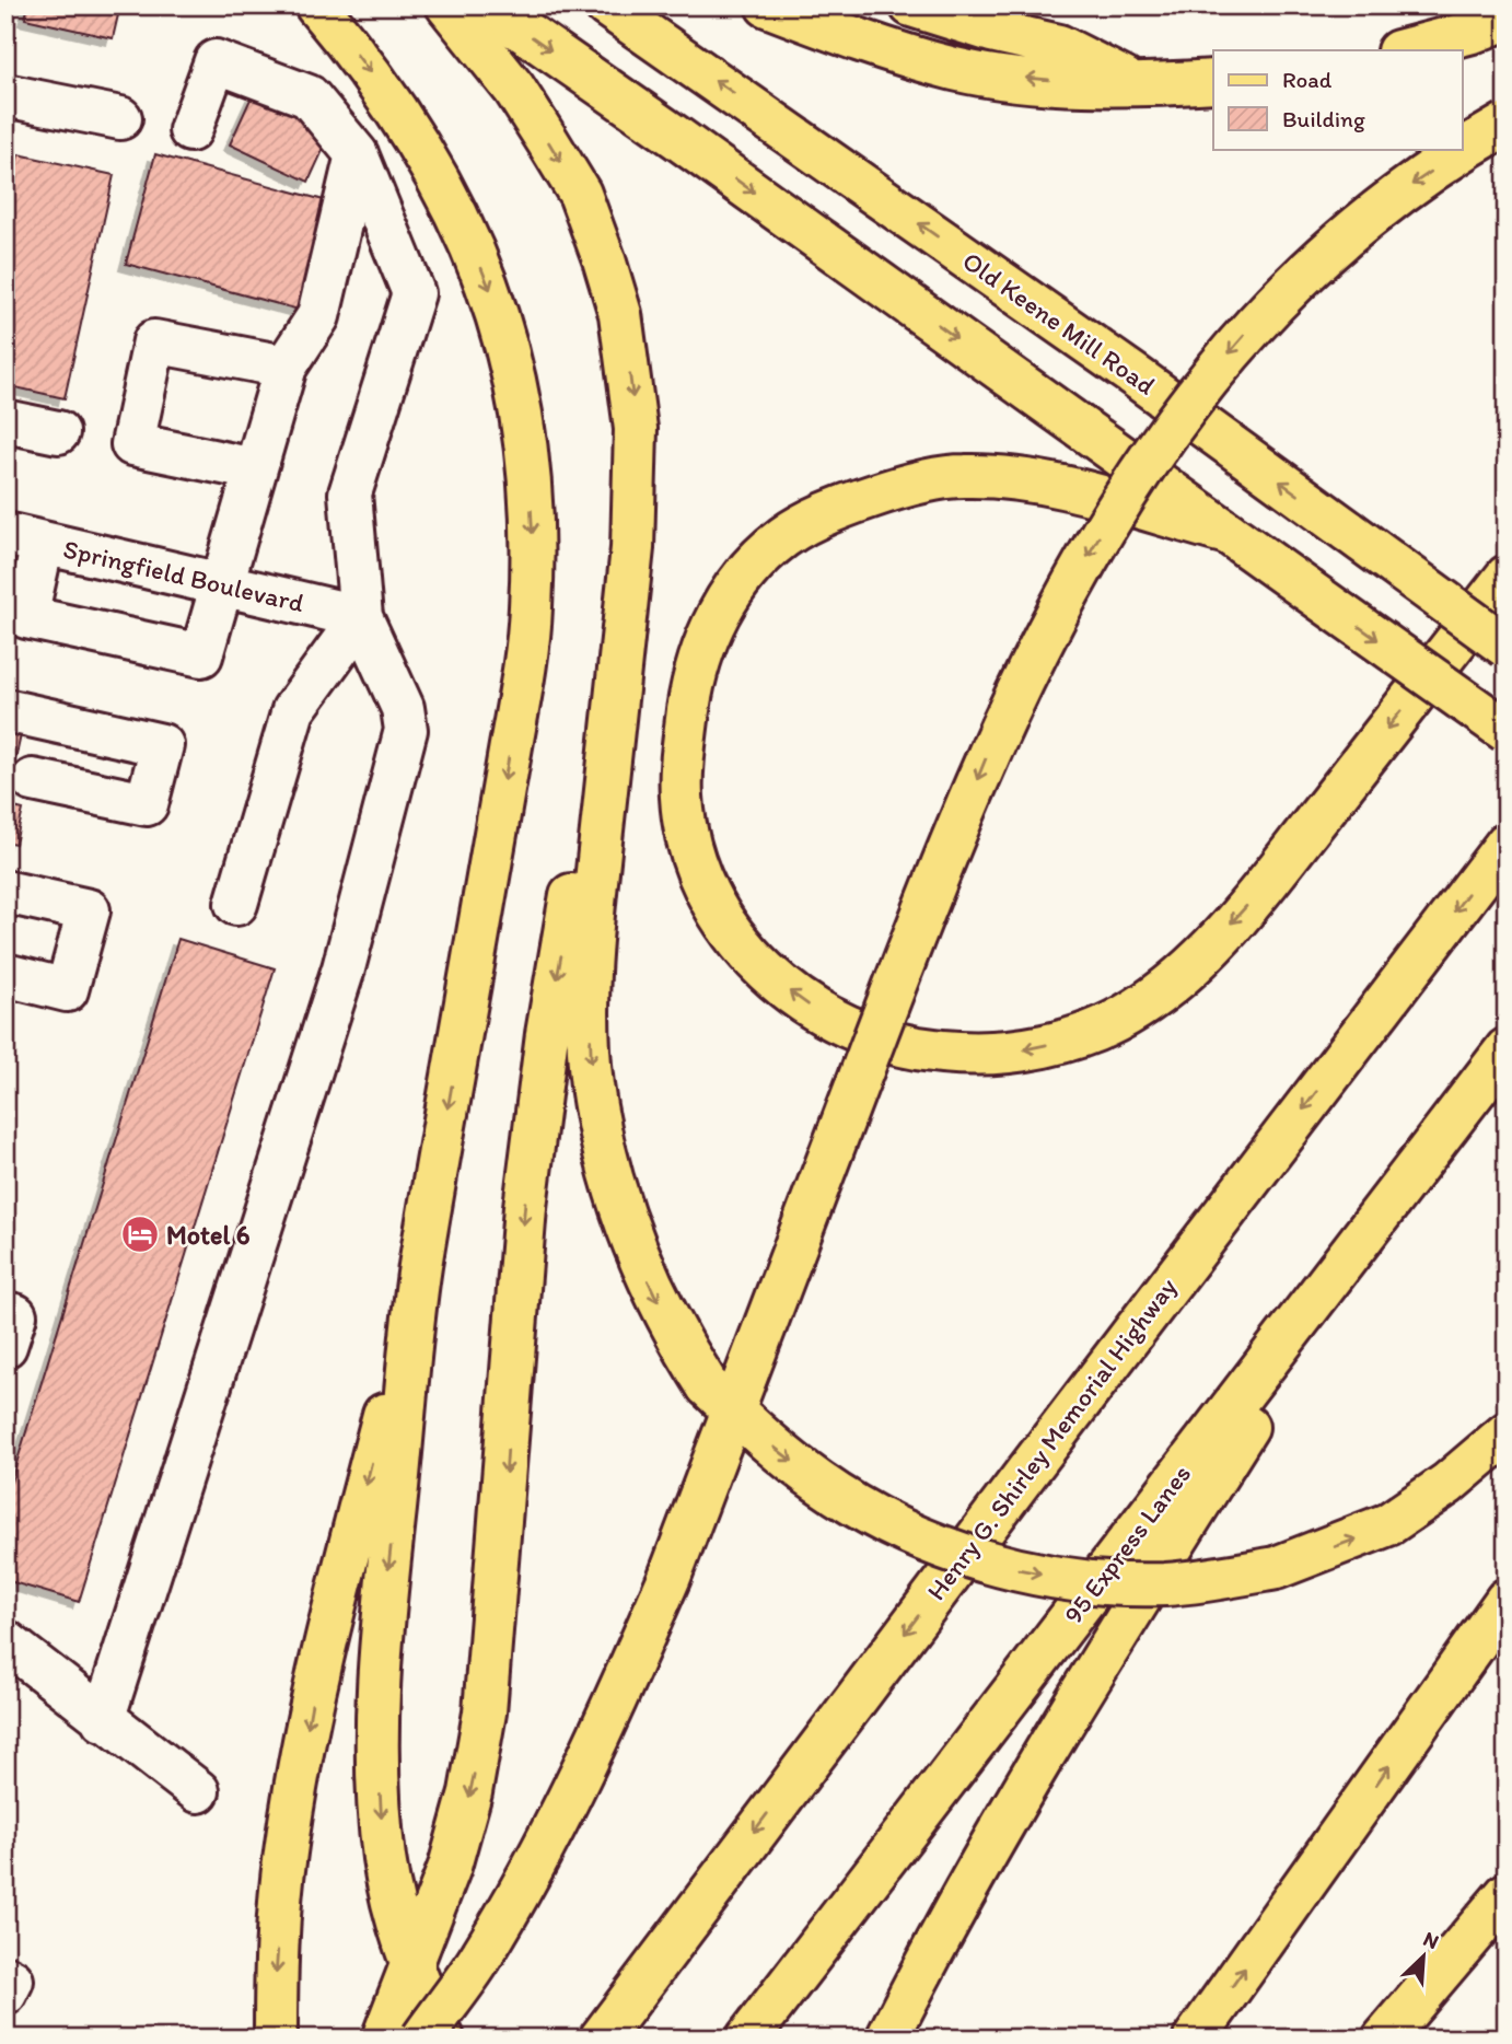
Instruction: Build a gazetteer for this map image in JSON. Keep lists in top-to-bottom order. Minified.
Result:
{"streets":{"main road":["Old Keene Mill Road","Henry G. Shirley Memorial Highway","95 Express Lanes"],"street":["Springfield Boulevard"]},"places":{"hotel":["Motel 6"]},"legend":["Road","Building"],"north":"top right"}
